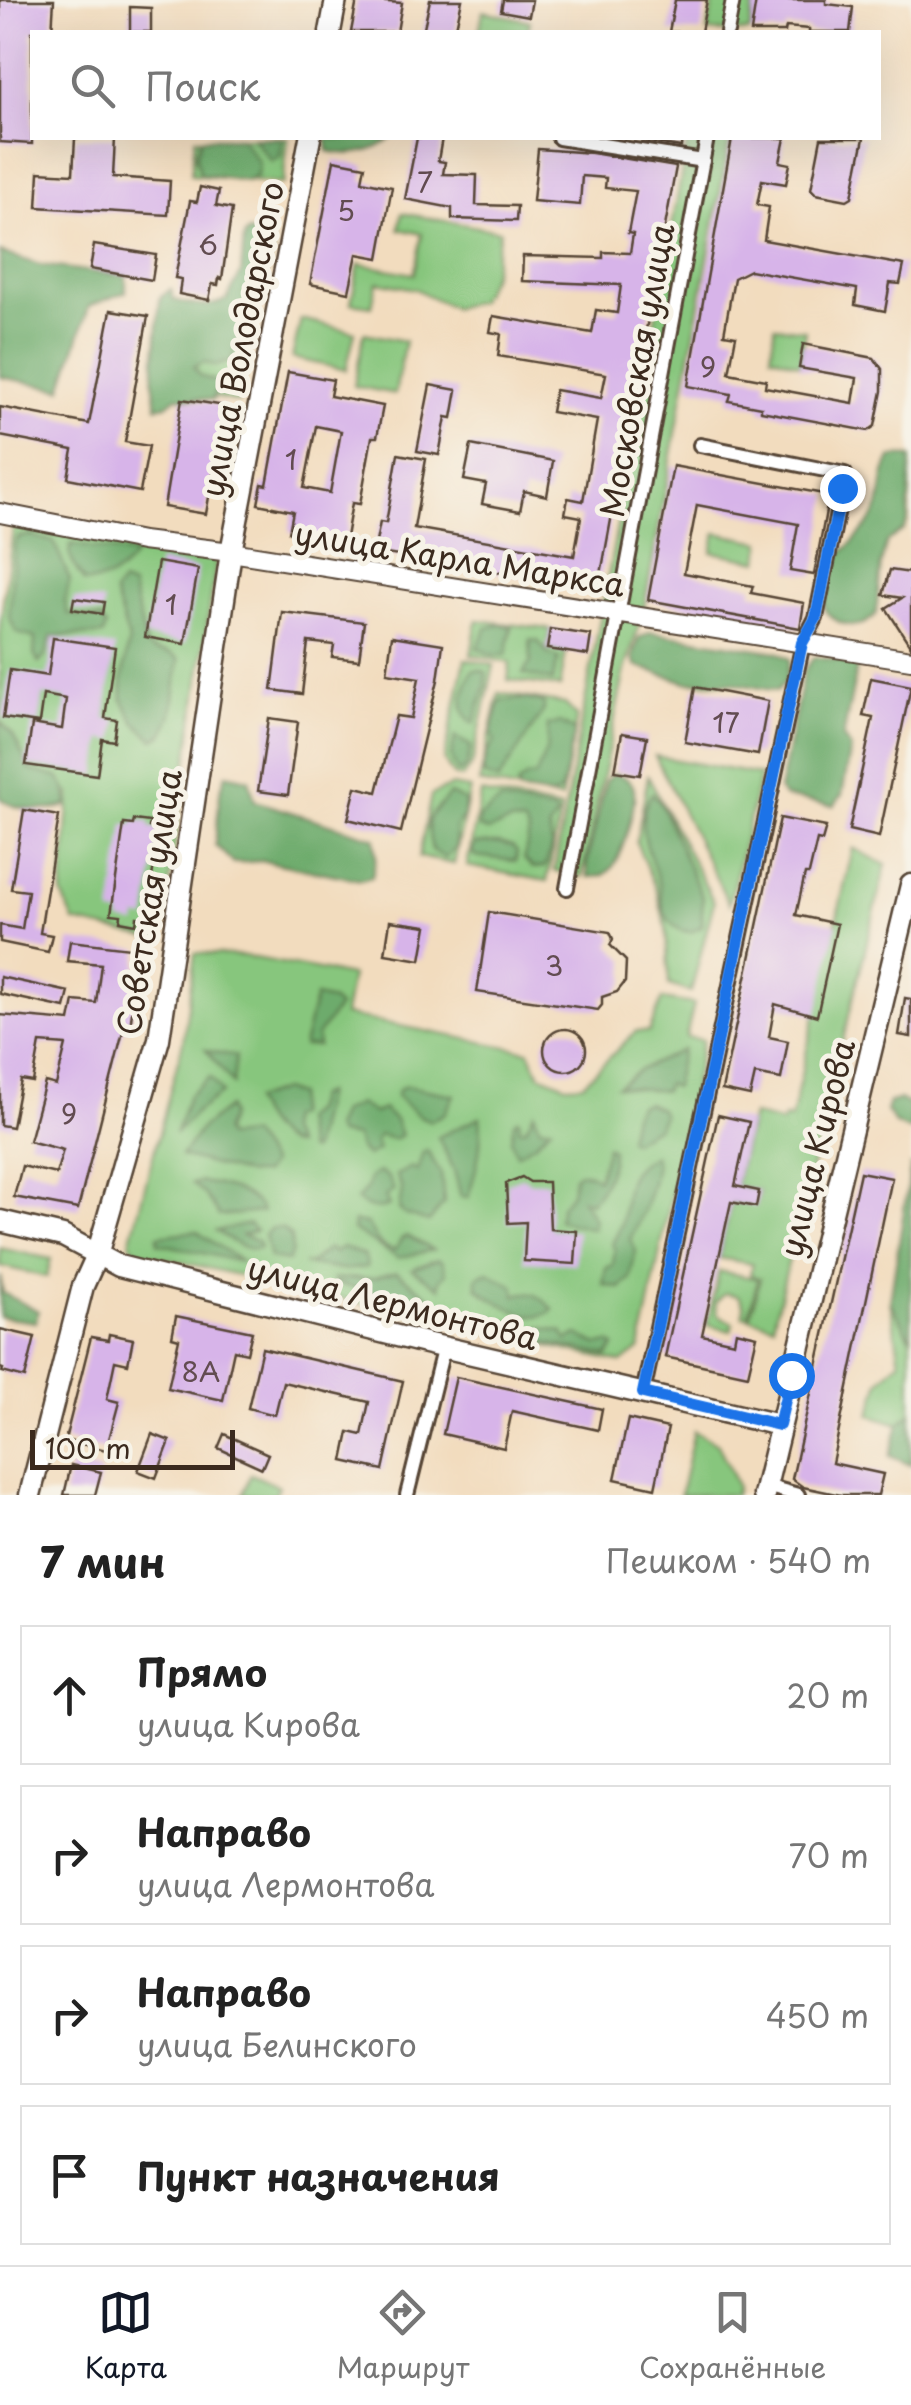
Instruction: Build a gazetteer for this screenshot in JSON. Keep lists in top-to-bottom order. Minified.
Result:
{"streets":{"main road":["улица Володарского","улица Карла Маркса","Советская улица","улица Кирова","улица Лермонтова"],"street":["Московская улица"]},"crossings":[["улица Володарского","улица Карла Маркса"],["улица Володарского","Советская улица"],["Московская улица","улица Карла Маркса"],["улица Карла Маркса","Советская улица"],["Советская улица","улица Лермонтова"],["улица Кирова","улица Лермонтова"]],"house_numbers":["7","5","6","9","1","1","17","3","9","8А"],"scale_bar":"100 m","page":{"search":"Поиск","scale":"100 m","heading":["7 мин","Пешком · 540 m"],"list":[["Прямо","улица Кирова","20 m"],["Направо","улица Лермонтова","70 m"],["Направо","улица Белинского","450 m"],"Пункт назначения"],"nav":["Карта","Маршрут","Сохранённые"]}}
